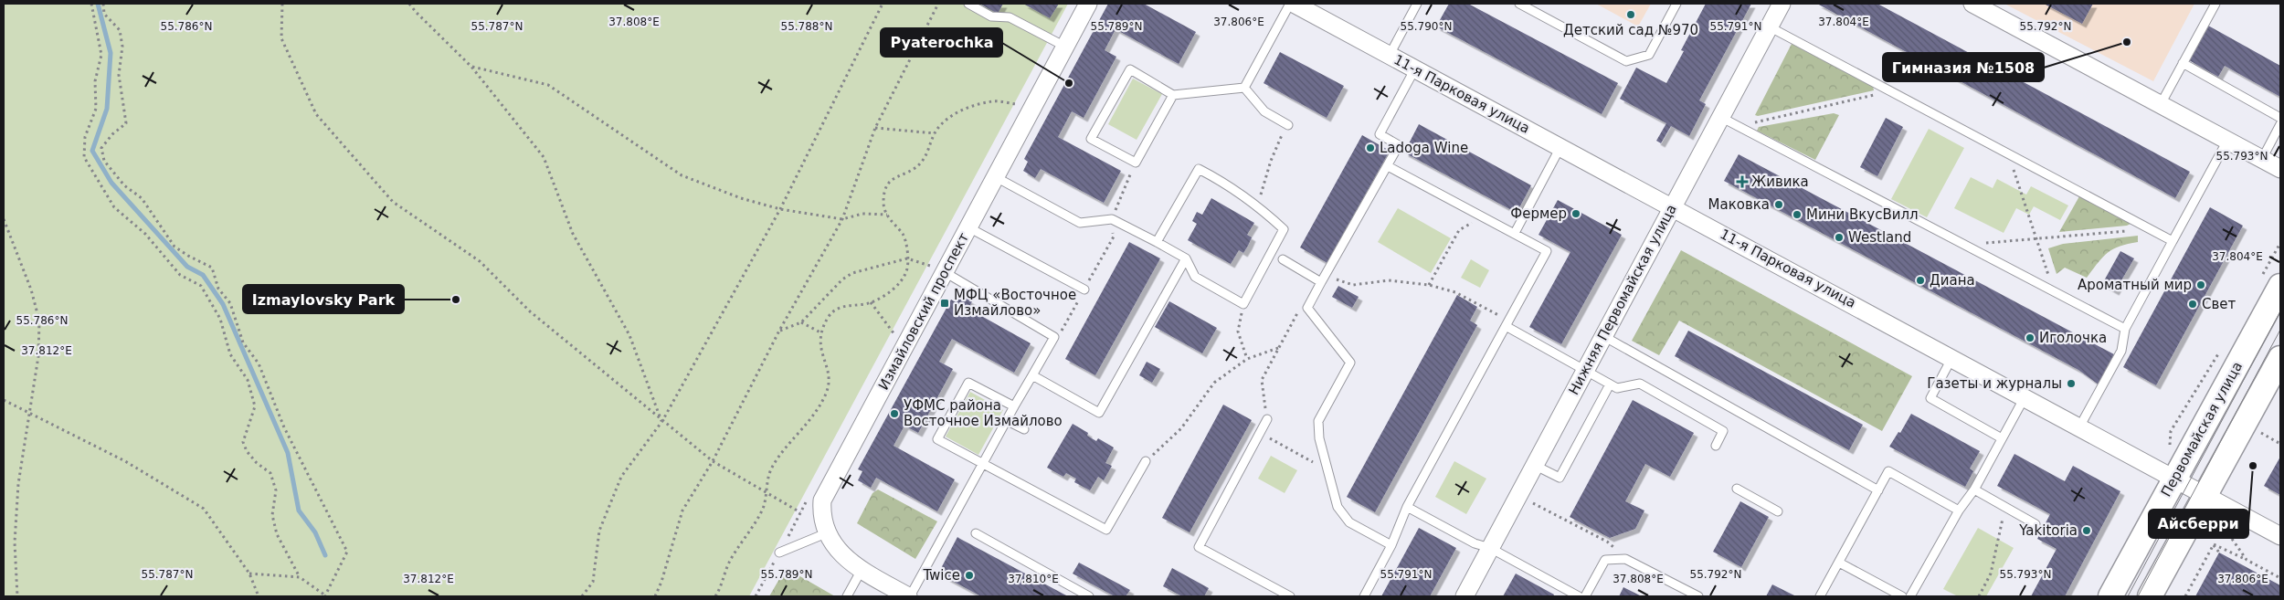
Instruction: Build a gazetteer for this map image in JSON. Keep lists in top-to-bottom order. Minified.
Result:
{"streets":{"main road":["Первомайская улица"],"street":["11-я Парковая улица","Нижняя Первомайская улица","Измайловский проспект"]},"crossings":[["11-я Парковая улица","Нижняя Первомайская улица"],["11-я Парковая улица","Первомайская улица"]],"places":{"other":["Детский сад №970","Гимназия №1508","Pyaterochka","Ladoga Wine","Маковка","Фермер","Мини ВкусВилл","Westland","Диана","Ароматный мир","Izmaylovsky Park","Свет","Иголочка","Газеты и журналы","УФМС района Восточное Измайлово","Айсберри","Yakitoria","Twice"],"health":["Живика"],"transit":["МФЦ «Восточное Измайлово»"]},"coordinates":["37.808°E","37.806°E","37.804°E","55.786°N","55.787°N","55.788°N","55.789°N","55.790°N","55.791°N","55.792°N","55.793°N","37.812°E","37.810°E"]}
